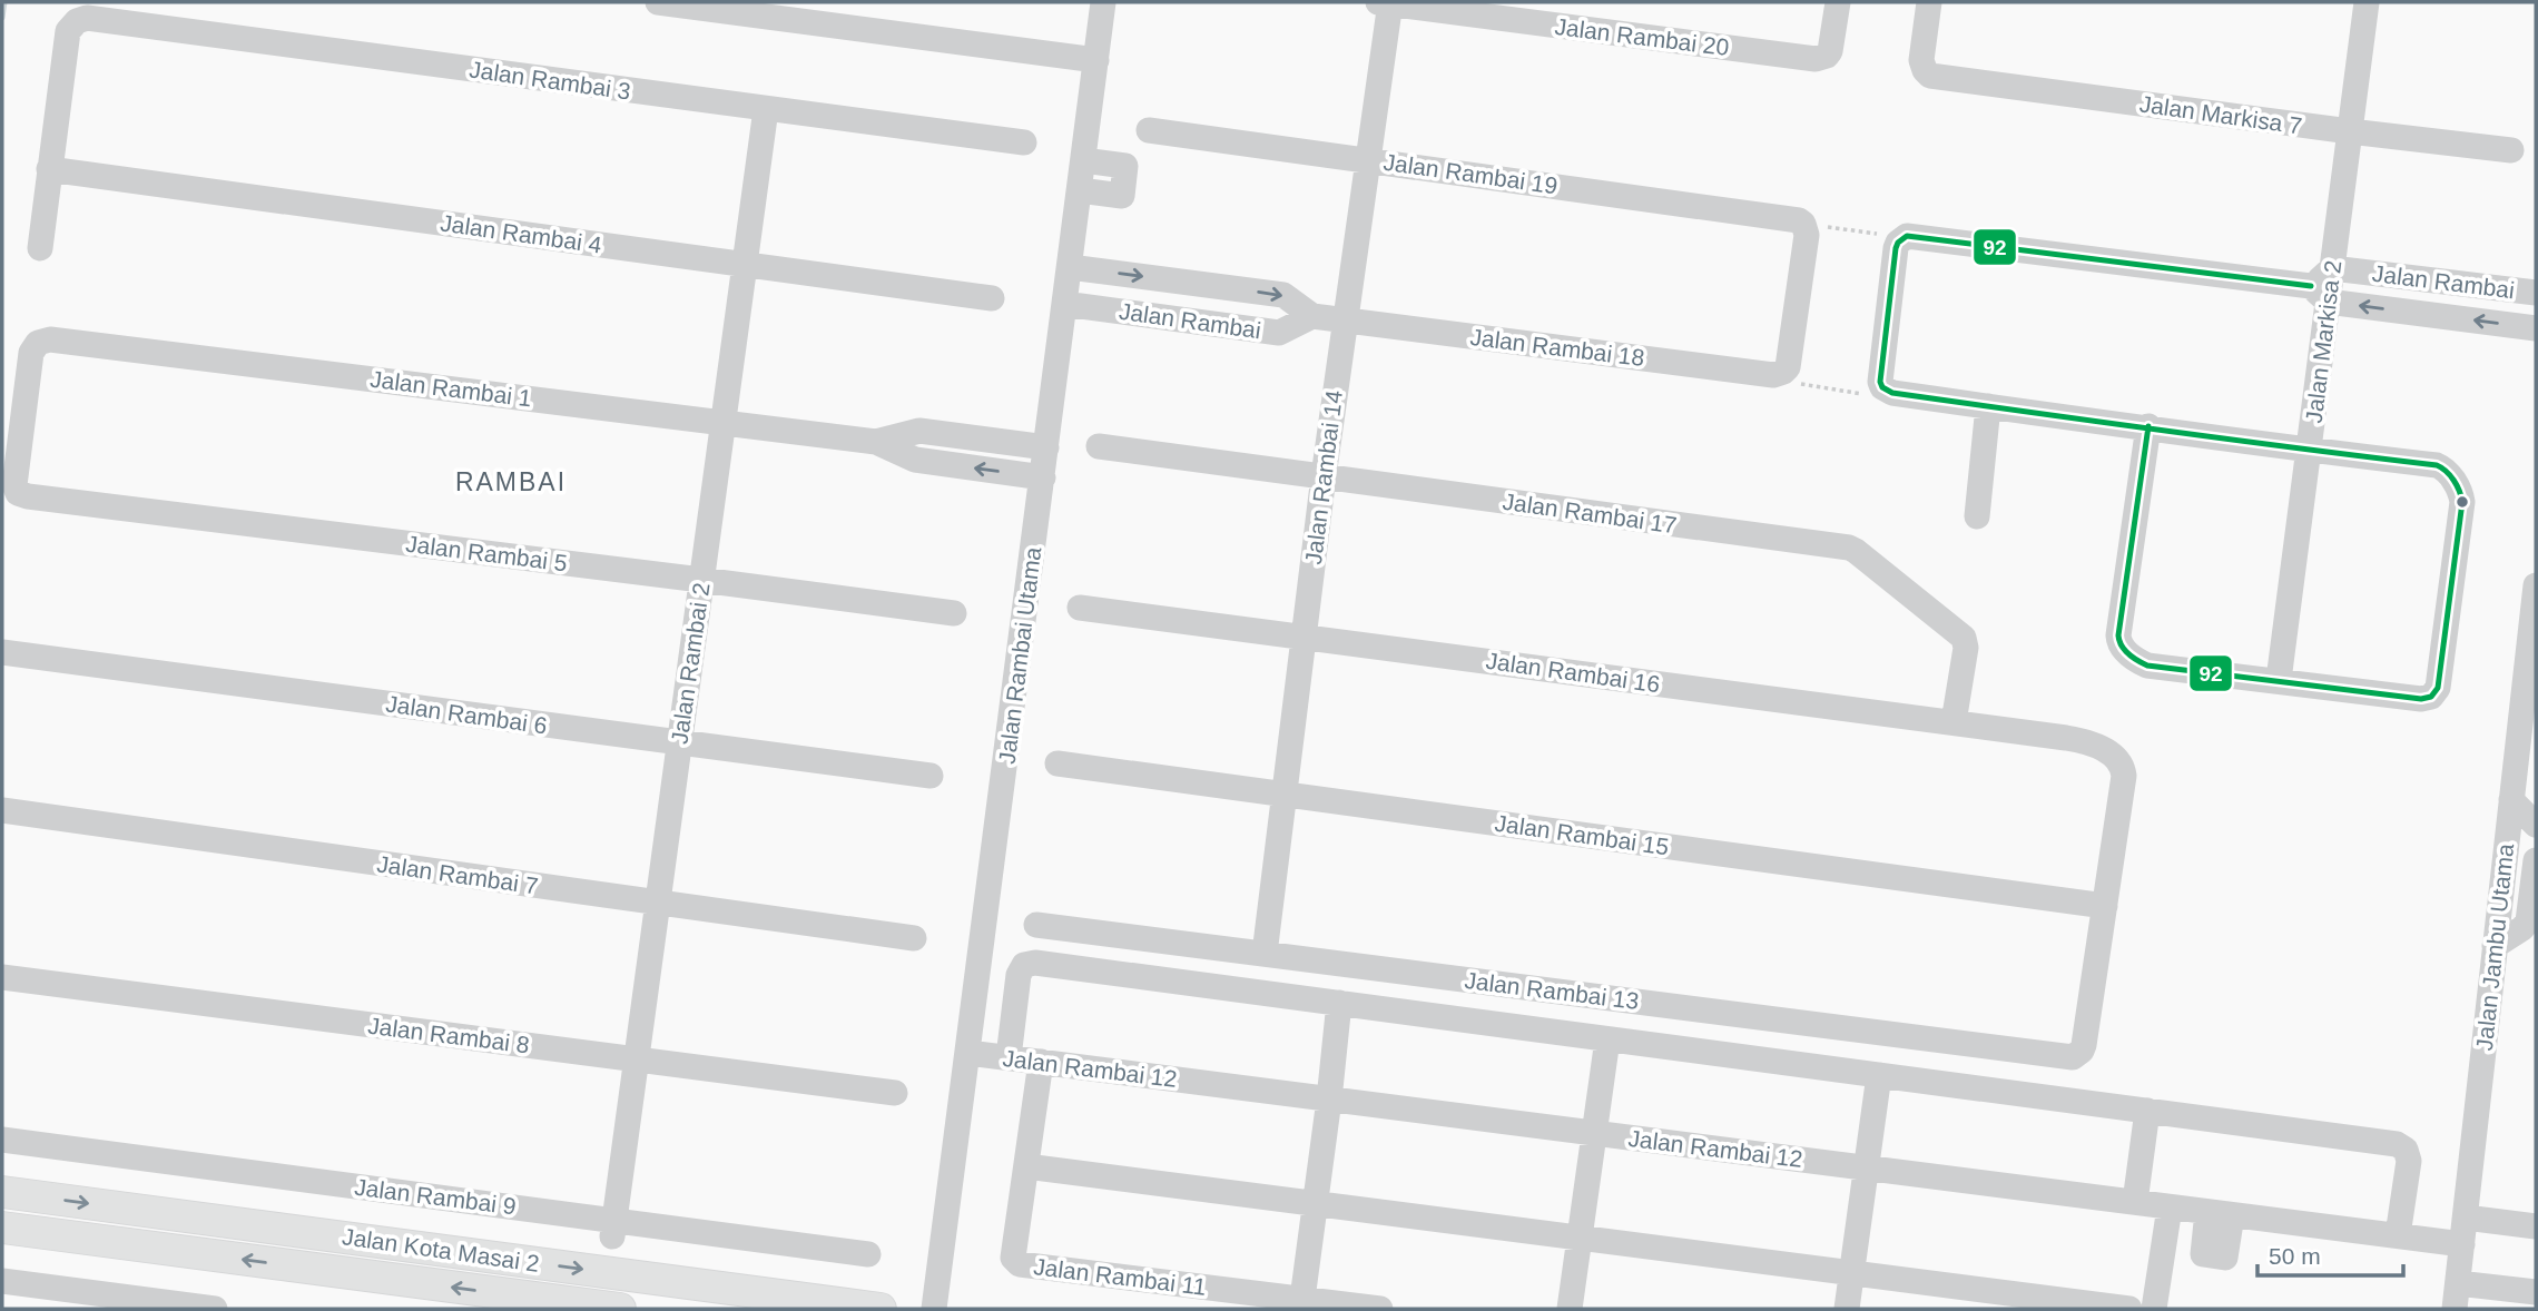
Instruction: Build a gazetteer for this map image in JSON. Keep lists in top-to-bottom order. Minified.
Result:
{"streets":{"main road":["Jalan Kota Masai 2"],"street":["Jalan Rambai 20","Jalan Rambai 3","Jalan Markisa 7","Jalan Rambai 19","Jalan Rambai 4","Jalan Rambai","Jalan Markisa 2","Jalan Rambai 18","Jalan Rambai 1","Jalan Rambai 14","Jalan Rambai 17","Jalan Rambai 5","Jalan Rambai Utama","Jalan Rambai 2","Jalan Rambai 16","Jalan Rambai 6","Jalan Rambai 15","Jalan Rambai 7","Jalan Jambu Utama","Jalan Rambai 13","Jalan Rambai 8","Jalan Rambai 12","Jalan Rambai 9","Jalan Rambai 11"]},"crossings":[["Jalan Rambai 20","Jalan Rambai 14"],["Jalan Rambai 3","Jalan Rambai 4"],["Jalan Rambai 3","Jalan Rambai 2"],["Jalan Markisa 7","Jalan Markisa 2"],["Jalan Rambai 19","Jalan Rambai 18"],["Jalan Rambai 19","Jalan Rambai 14"],["Jalan Rambai 4","Jalan Rambai 2"],["Jalan Rambai","Jalan Markisa 2"],["Jalan Rambai","Jalan Rambai 18"],["Jalan Rambai","Jalan Rambai 14"],["Jalan Rambai","Jalan Rambai Utama"],["Jalan Rambai 18","Jalan Rambai 14"],["Jalan Rambai 1","Jalan Rambai 5"],["Jalan Rambai 1","Jalan Rambai Utama"],["Jalan Rambai 1","Jalan Rambai 2"],["Jalan Rambai 14","Jalan Rambai 17"],["Jalan Rambai 14","Jalan Rambai 16"],["Jalan Rambai 14","Jalan Rambai 15"],["Jalan Rambai 14","Jalan Rambai 13"],["Jalan Rambai 17","Jalan Rambai 16"],["Jalan Rambai 5","Jalan Rambai 2"],["Jalan Rambai Utama","Jalan Rambai 12"],["Jalan Rambai 2","Jalan Rambai 6"],["Jalan Rambai 2","Jalan Rambai 7"],["Jalan Rambai 2","Jalan Rambai 8"],["Jalan Rambai 2","Jalan Rambai 9"],["Jalan Rambai 16","Jalan Rambai 15"],["Jalan Rambai 16","Jalan Rambai 13"],["Jalan Rambai 15","Jalan Rambai 13"],["Jalan Jambu Utama","Jalan Rambai 12"],["Jalan Rambai 12","Jalan Rambai 11"]],"districts":["RAMBAI"],"lines":["transit line 92"],"scale_bar":"50 m"}
